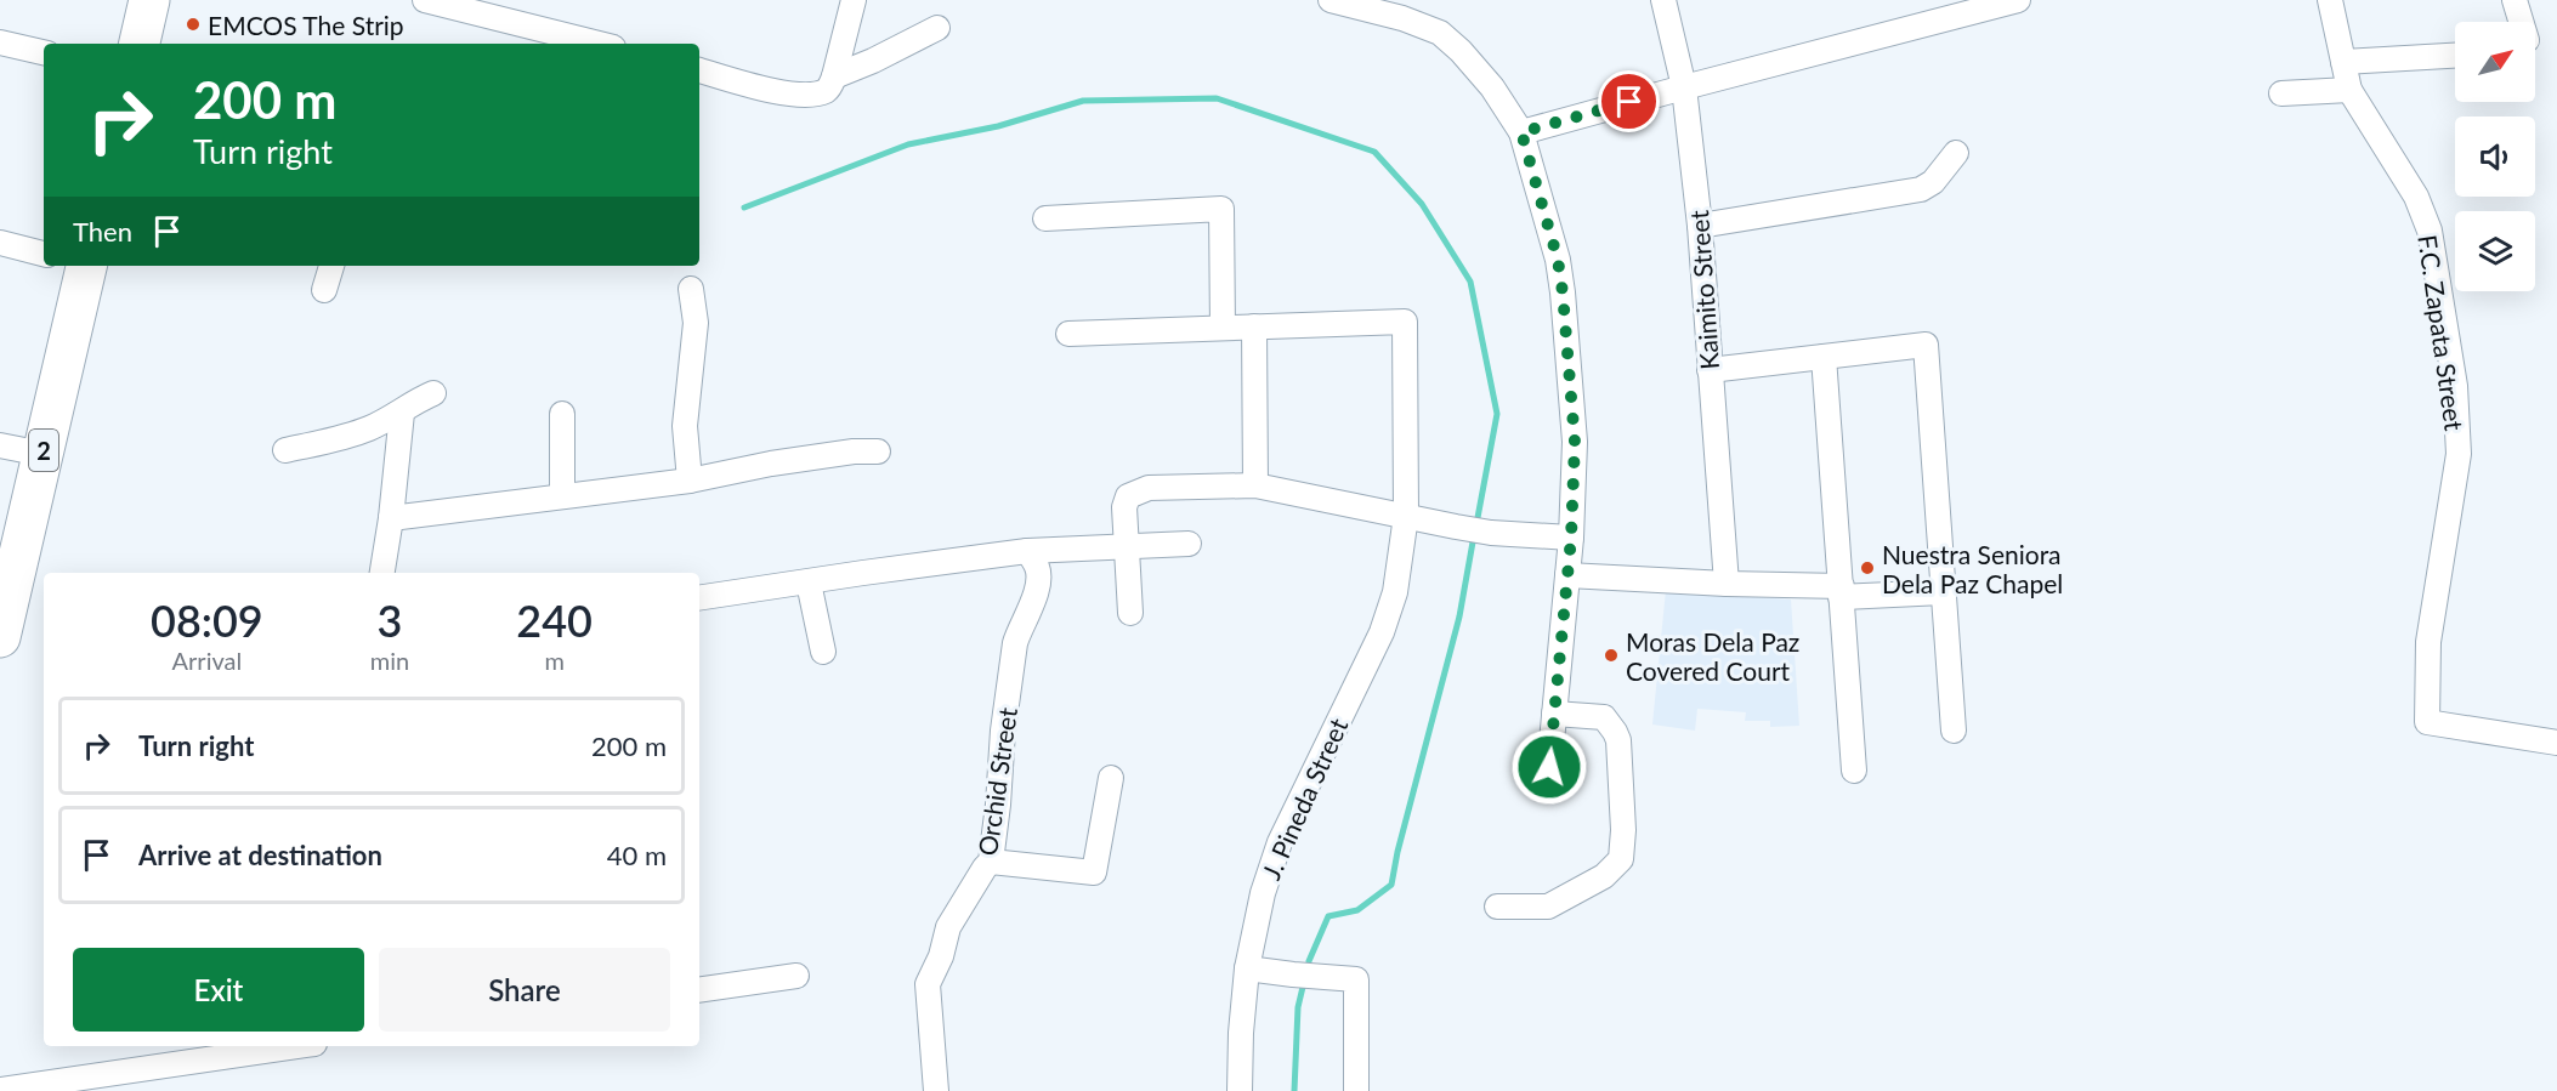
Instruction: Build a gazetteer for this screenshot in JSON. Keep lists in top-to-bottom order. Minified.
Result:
{"streets":{"highway":["2"],"street":["Kaimito Street","F.C. Zapata Street","Orchid Street","J. Pineda Street"]},"places":["EMCOS The Strip","Nuestra Seniora Dela Paz Chapel","Moras Dela Paz Covered Court"],"north":"top right","page":{"turn":["200 m","Turn right"],"then":"Then","eta":["08:09","Arrival","3","min","240","m"],"list":[{"name":"Turn right","value":"200 m"},{"name":"Arrive at destination","value":"40 m"}],"buttons":["Exit","Share"]}}
